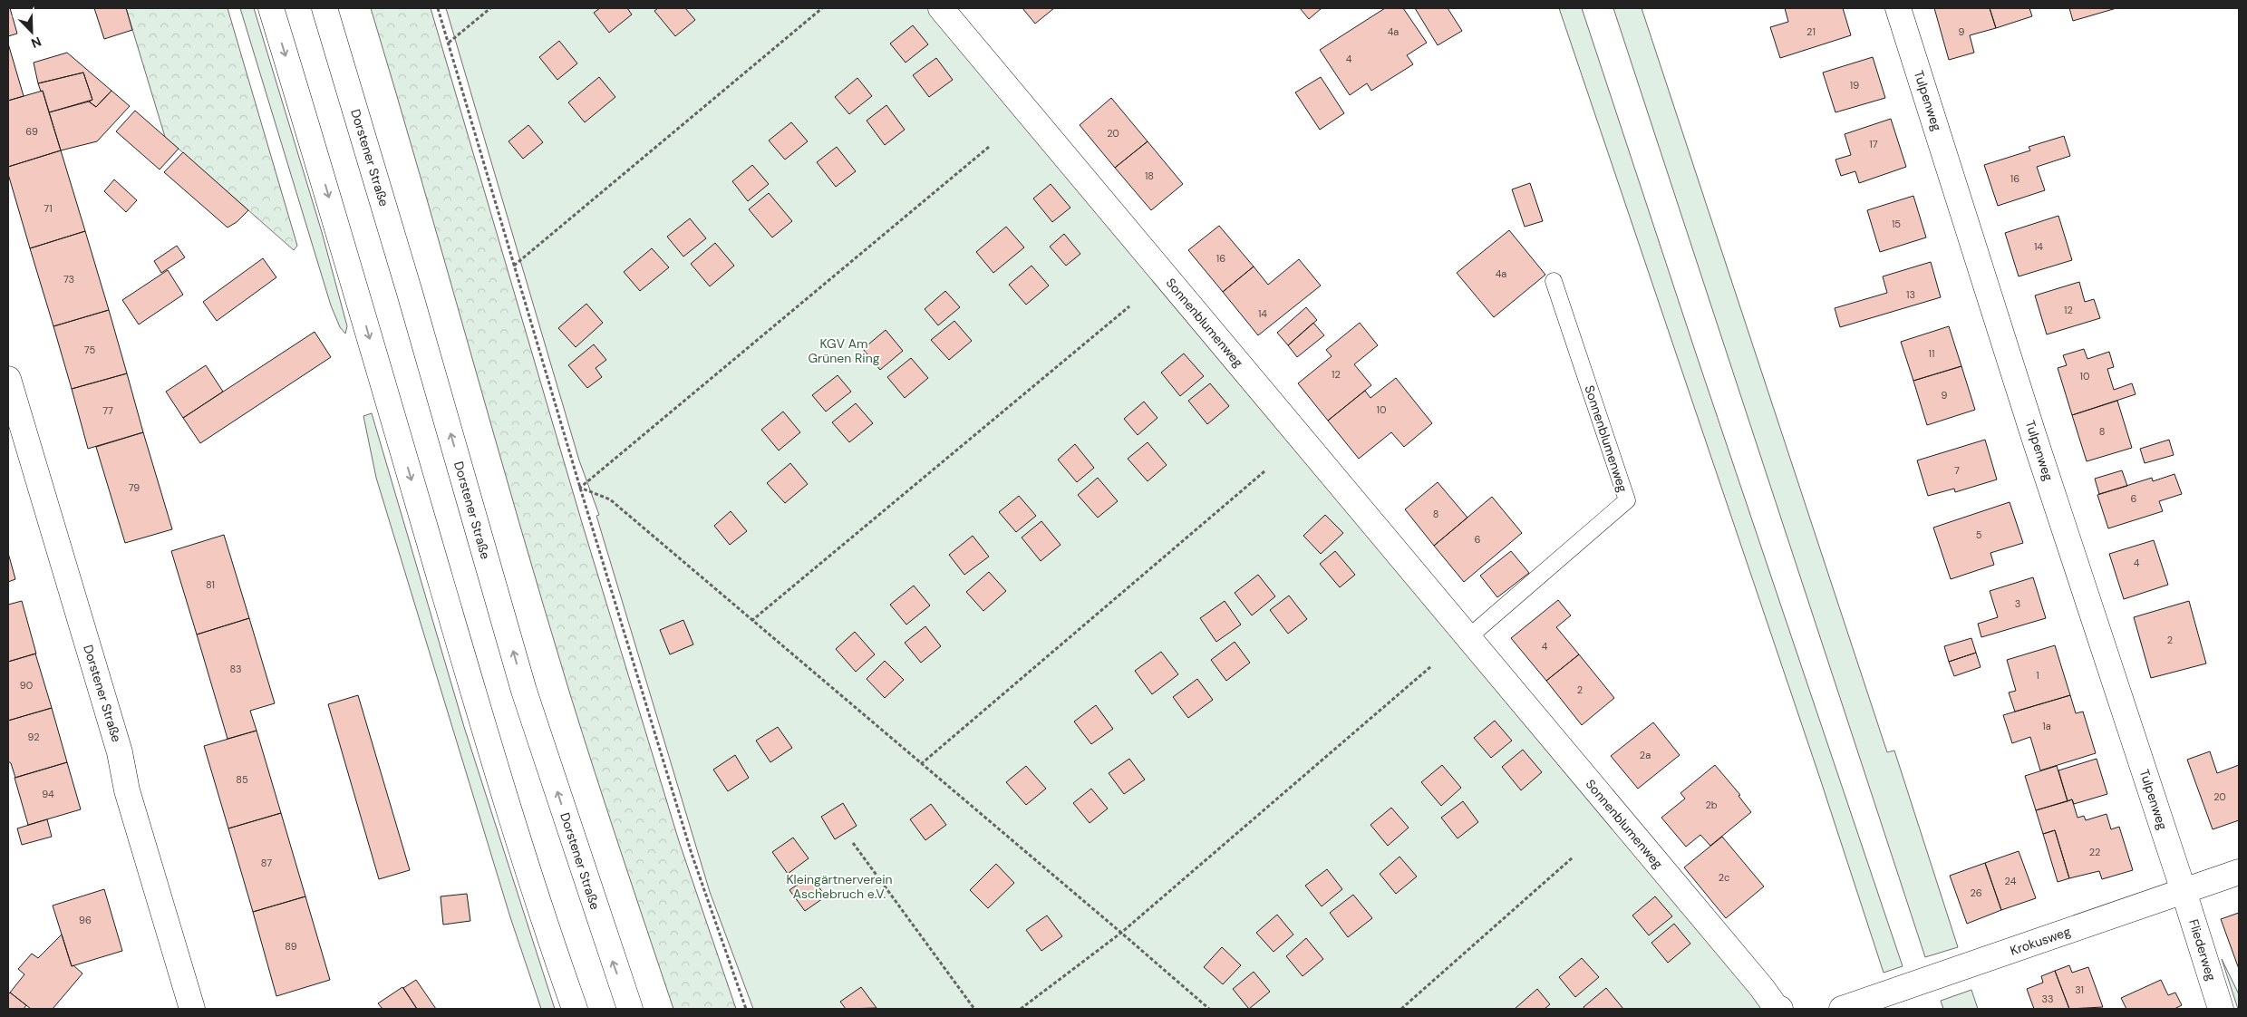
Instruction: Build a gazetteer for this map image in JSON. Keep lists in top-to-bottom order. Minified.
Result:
{"streets":{"street":["Tulpenweg","Dorstener Straße","Sonnenblumenweg","Krokusweg","Fliederweg"]},"crossings":[["Tulpenweg","Krokusweg"],["Tulpenweg","Fliederweg"],["Krokusweg","Fliederweg"]],"parks":["KGV Am Grünen Ring","Kleingärtnerverein Aschebruch e.V."],"house_numbers":["4a","21","9","4","19","69","20","17","18","16","71","15","14","16","4a","73","13","12","14","75","11","12","10","9","10","77","8","7","79","6","8","5","6","4","81","3","2","4","83","1","90","2","1a","92","2a","85","94","20","2b","22","87","2c","24","26","96","89","31","33"],"north":"bottom right"}
